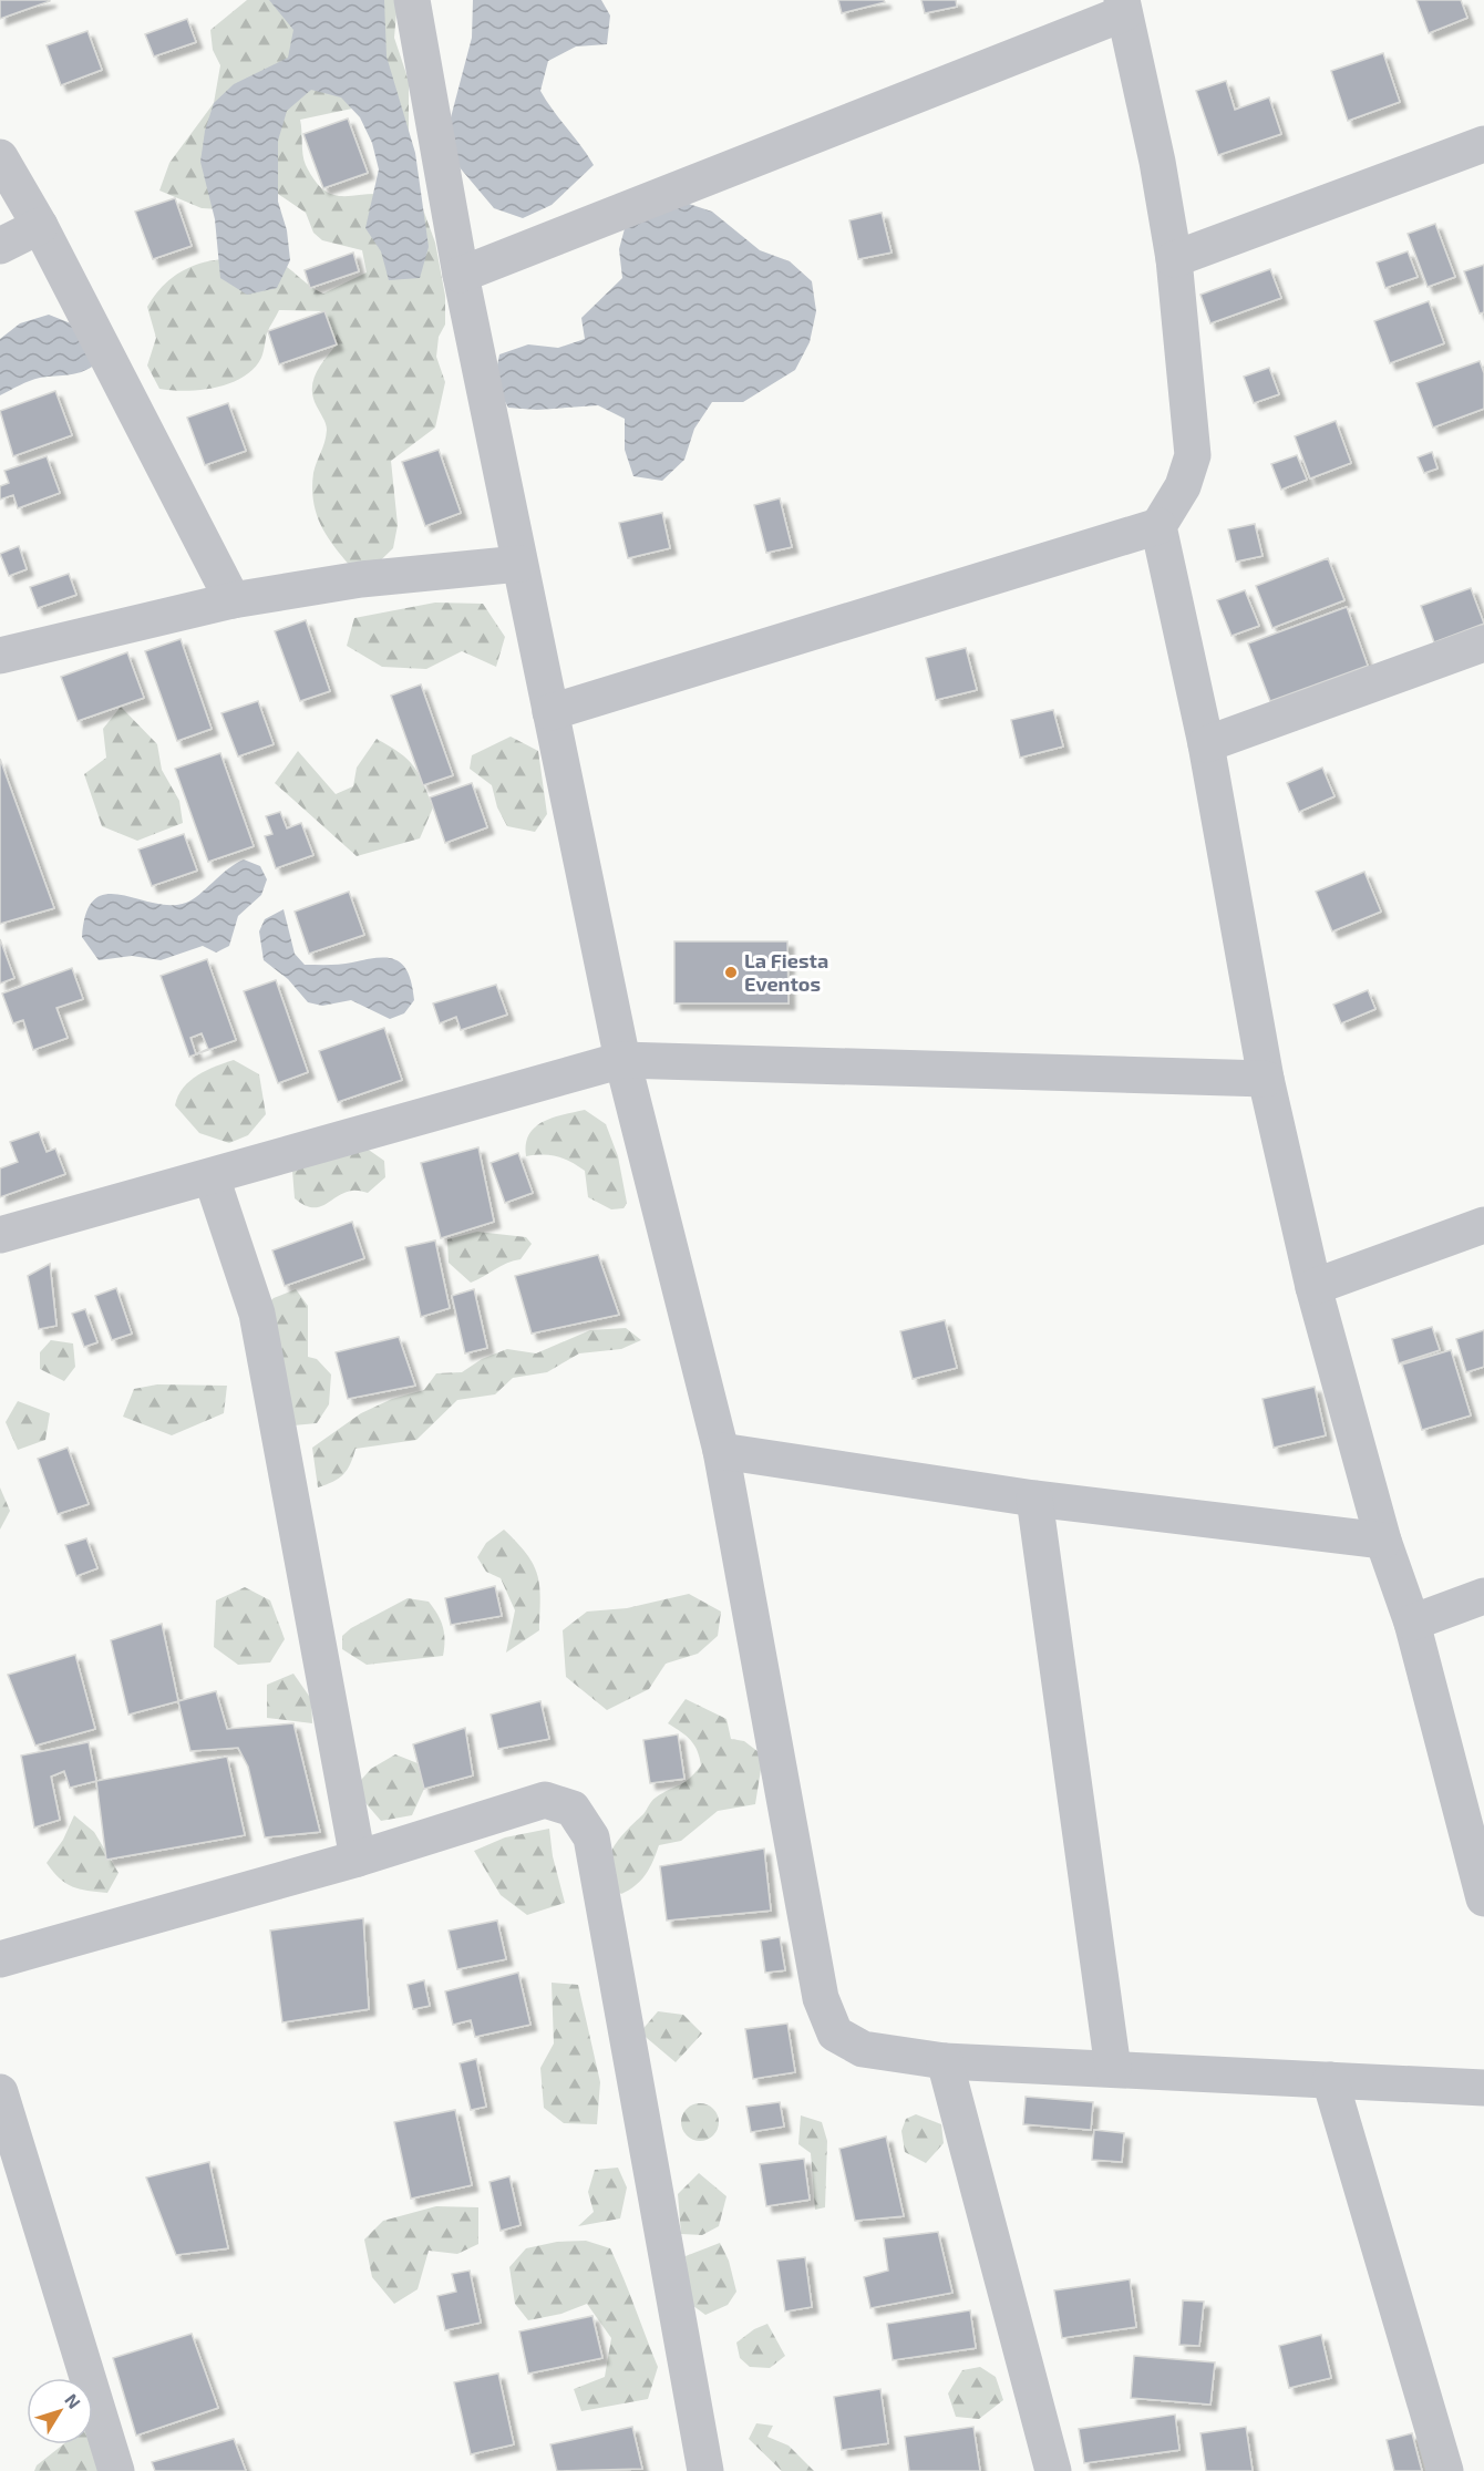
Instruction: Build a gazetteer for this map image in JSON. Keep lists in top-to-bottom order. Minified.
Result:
{"places":["La Fiesta Eventos"],"north":"top right"}
